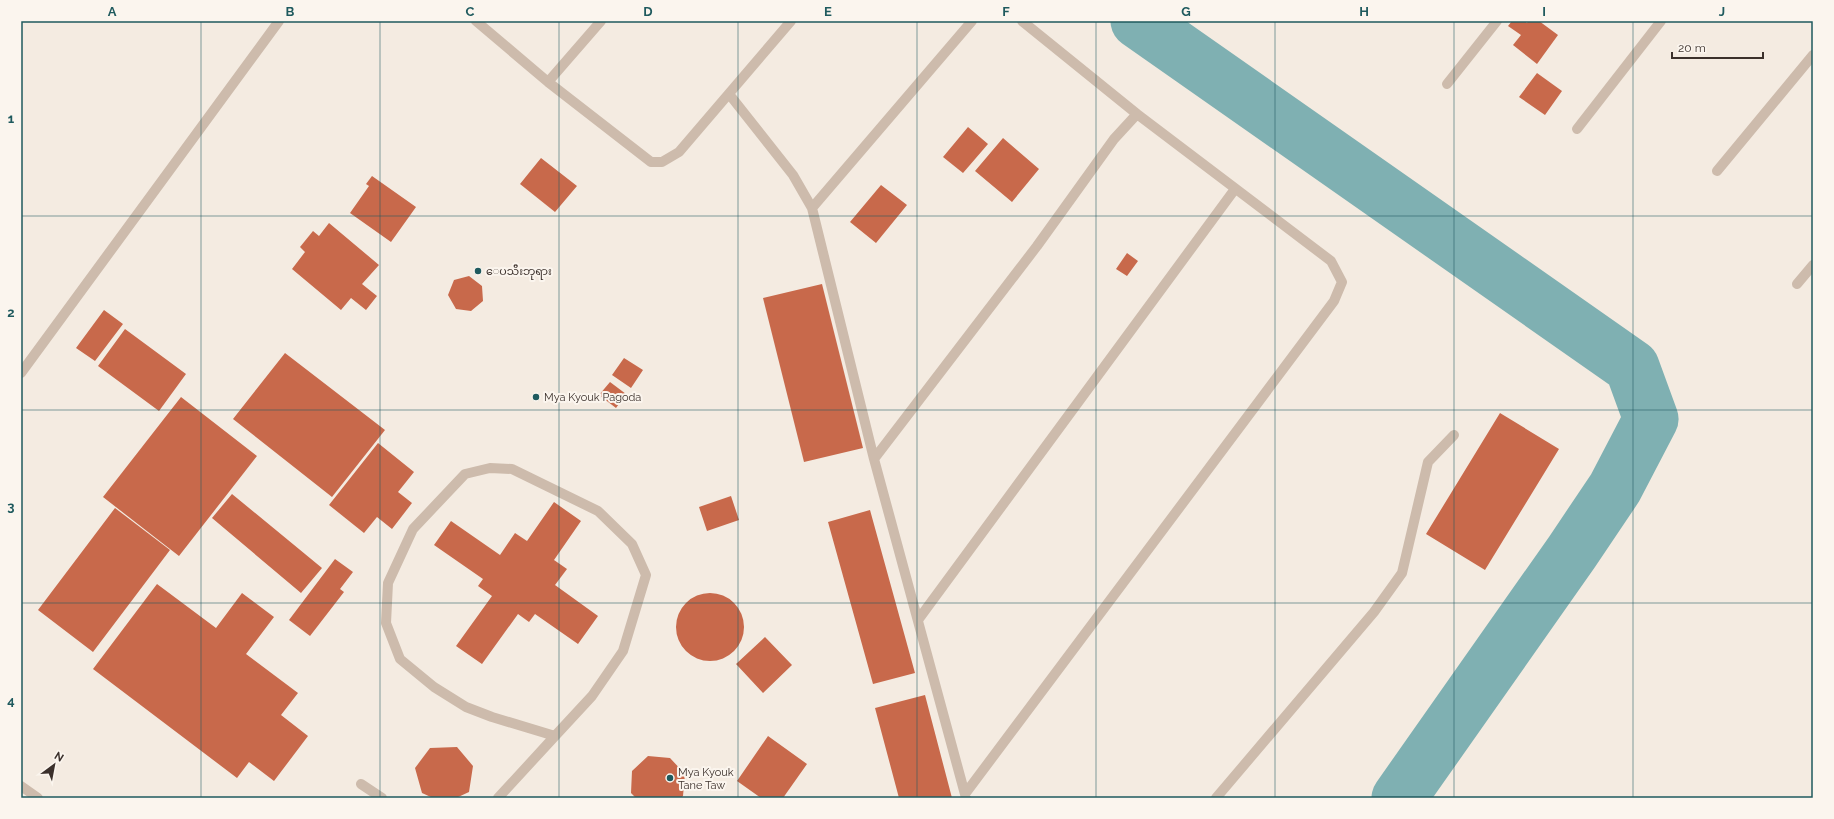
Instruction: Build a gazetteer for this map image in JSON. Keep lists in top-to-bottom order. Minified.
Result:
{"places":["ေပသီးဘုရား","Mya Kyouk Pagoda","Mya Kyouk Tane Taw"],"scale_bar":"20 m","north":"top right","grid":{"columns":["A","B","C","D","E","F","G","H","I","J"],"rows":["1","2","3","4"]}}
